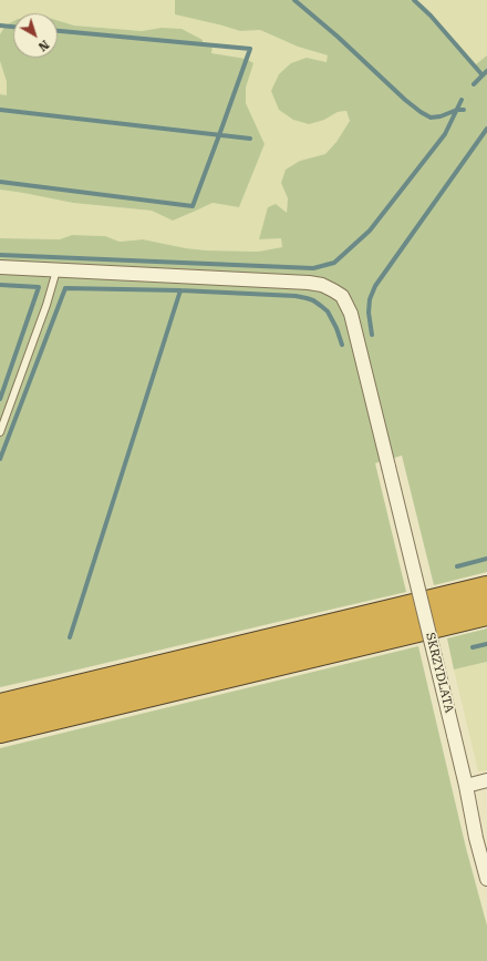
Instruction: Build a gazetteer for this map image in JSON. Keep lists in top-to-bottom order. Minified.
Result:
{"streets":{"street":["SKRZYDLATA"]},"north":"bottom right"}
